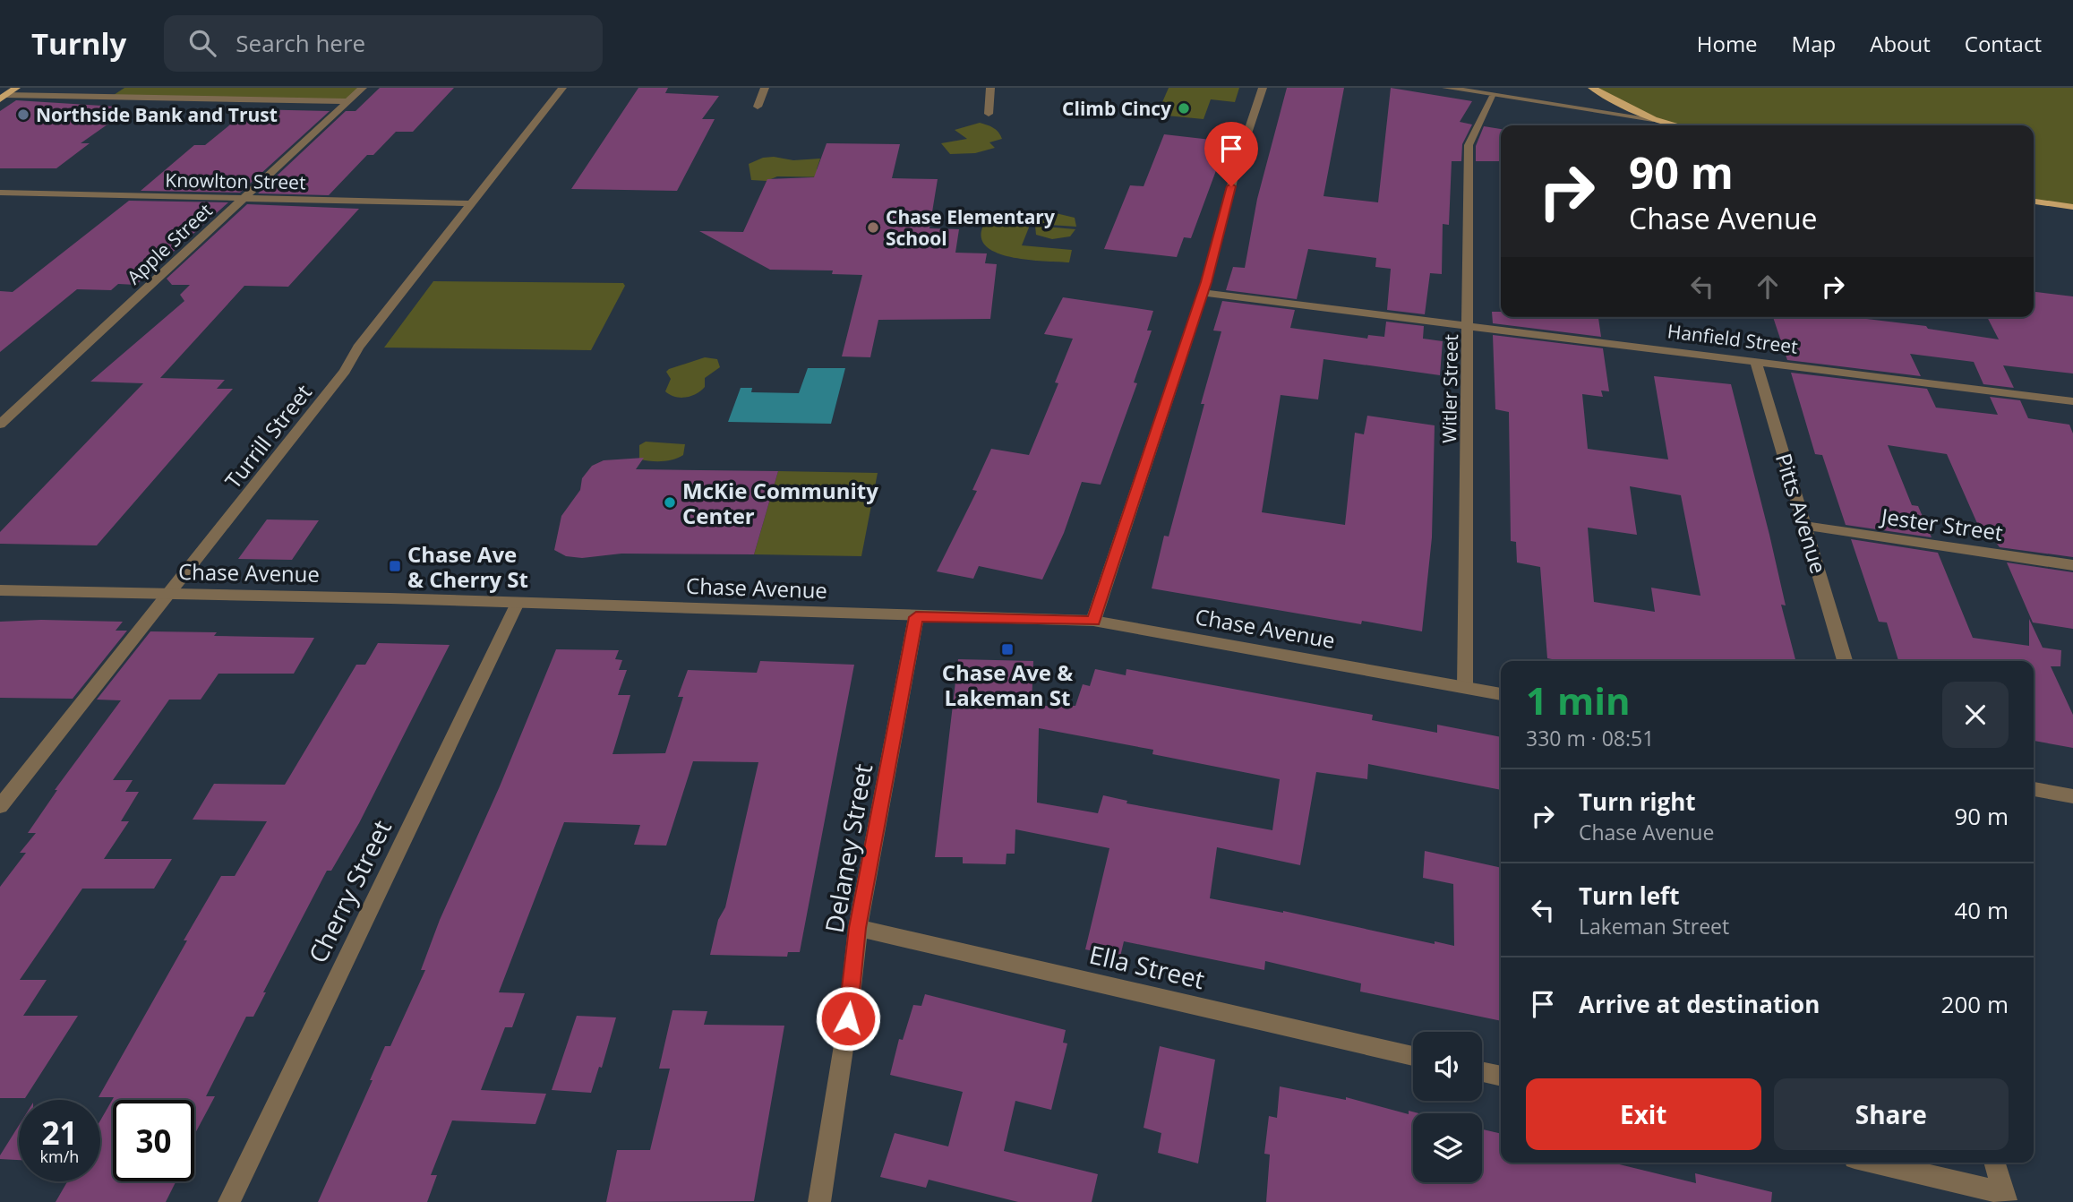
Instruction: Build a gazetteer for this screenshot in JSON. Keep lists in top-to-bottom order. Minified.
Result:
{"streets":{"street":["Knowlton Street","Apple Street","Hanfield Street","Witler Street","Turrill Street","Pitts Avenue","Jester Street","Chase Avenue","Delaney Street","Cherry Street","Ella Street"]},"crossings":[["Knowlton Street","Apple Street"],["Knowlton Street","Turrill Street"],["Hanfield Street","Witler Street"],["Hanfield Street","Pitts Avenue"],["Witler Street","Chase Avenue"],["Turrill Street","Chase Avenue"],["Pitts Avenue","Jester Street"],["Chase Avenue","Delaney Street"],["Chase Avenue","Cherry Street"],["Delaney Street","Ella Street"]],"places":{"other":["Climb Cincy","Northside Bank and Trust","Chase Elementary School","McKie Community Center"],"transit":["Chase Ave & Cherry St","Chase Ave & Lakeman St"]},"page":{"header":"Turnly","search":"Search here","nav":["Home","Map","About","Contact"],"turn":["90 m","Chase Avenue"],"heading":["1 min","330 m · 08:51"],"list":[{"name":"Turn right","note":"Chase Avenue","value":"90 m"},{"name":"Turn left","note":"Lakeman Street","value":"40 m"},{"name":"Arrive at destination","value":"200 m"}],"buttons":["Exit","Share"],"speed":"21 km/h","limit":"30"}}
